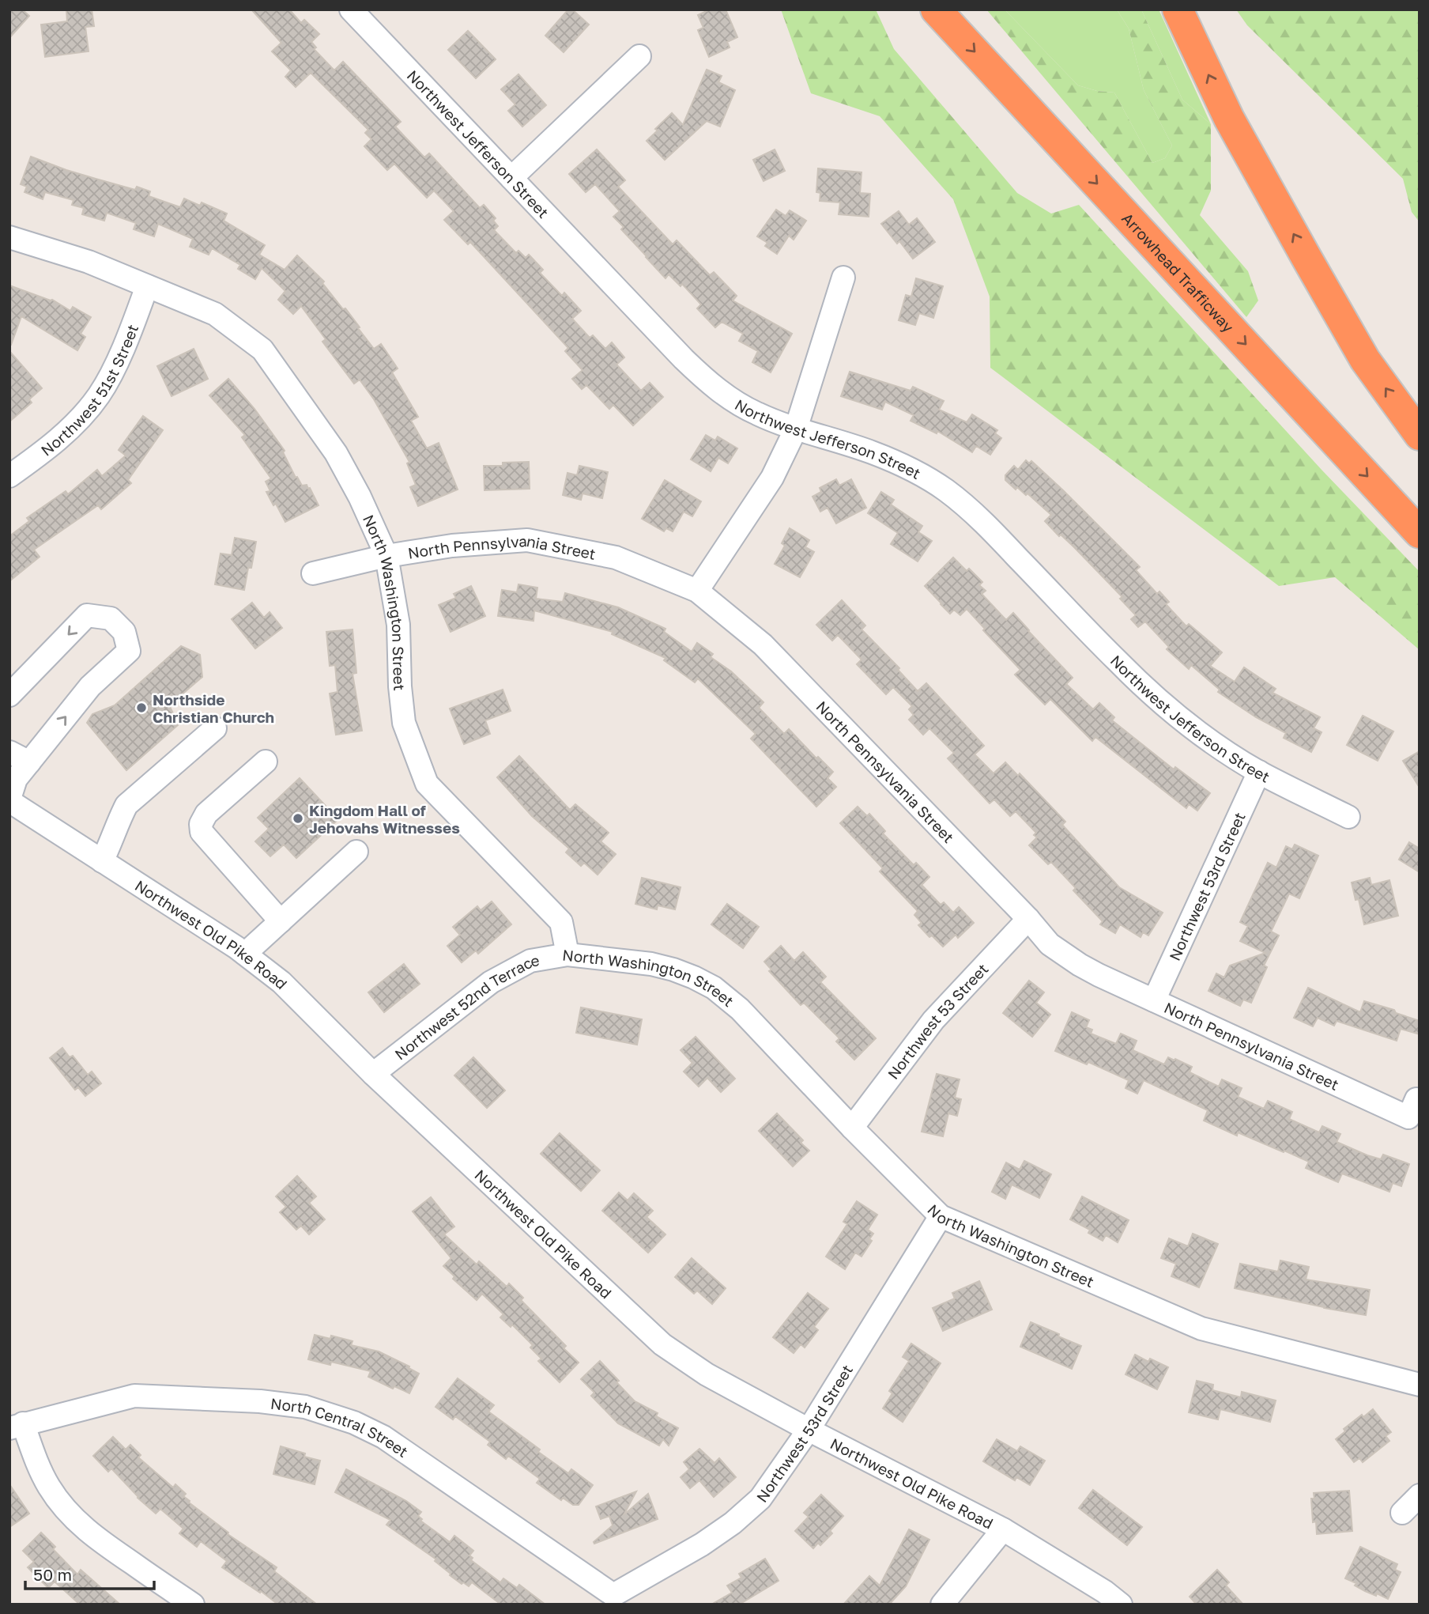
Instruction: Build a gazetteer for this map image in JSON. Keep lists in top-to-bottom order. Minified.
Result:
{"streets":{"highway":["Arrowhead Trafficway"],"street":["Northwest Jefferson Street","Northwest 51st Street","North Pennsylvania Street","North Washington Street","Northwest 53rd Street","Northwest Old Pike Road","Northwest 52nd Terrace","Northwest 53 Street","North Central Street"]},"crossings":[["Northwest Jefferson Street","Northwest 53rd Street"],["Northwest 51st Street","North Washington Street"],["North Pennsylvania Street","North Washington Street"],["North Pennsylvania Street","Northwest 53rd Street"],["North Pennsylvania Street","Northwest 53 Street"],["North Washington Street","Northwest 53rd Street"],["North Washington Street","Northwest 52nd Terrace"],["North Washington Street","Northwest 53 Street"],["Northwest 53rd Street","Northwest Old Pike Road"],["Northwest 53rd Street","North Central Street"],["Northwest Old Pike Road","Northwest 52nd Terrace"]],"places":["Northside Christian Church","Kingdom Hall of Jehovahs Witnesses"],"scale_bar":"50 m"}
